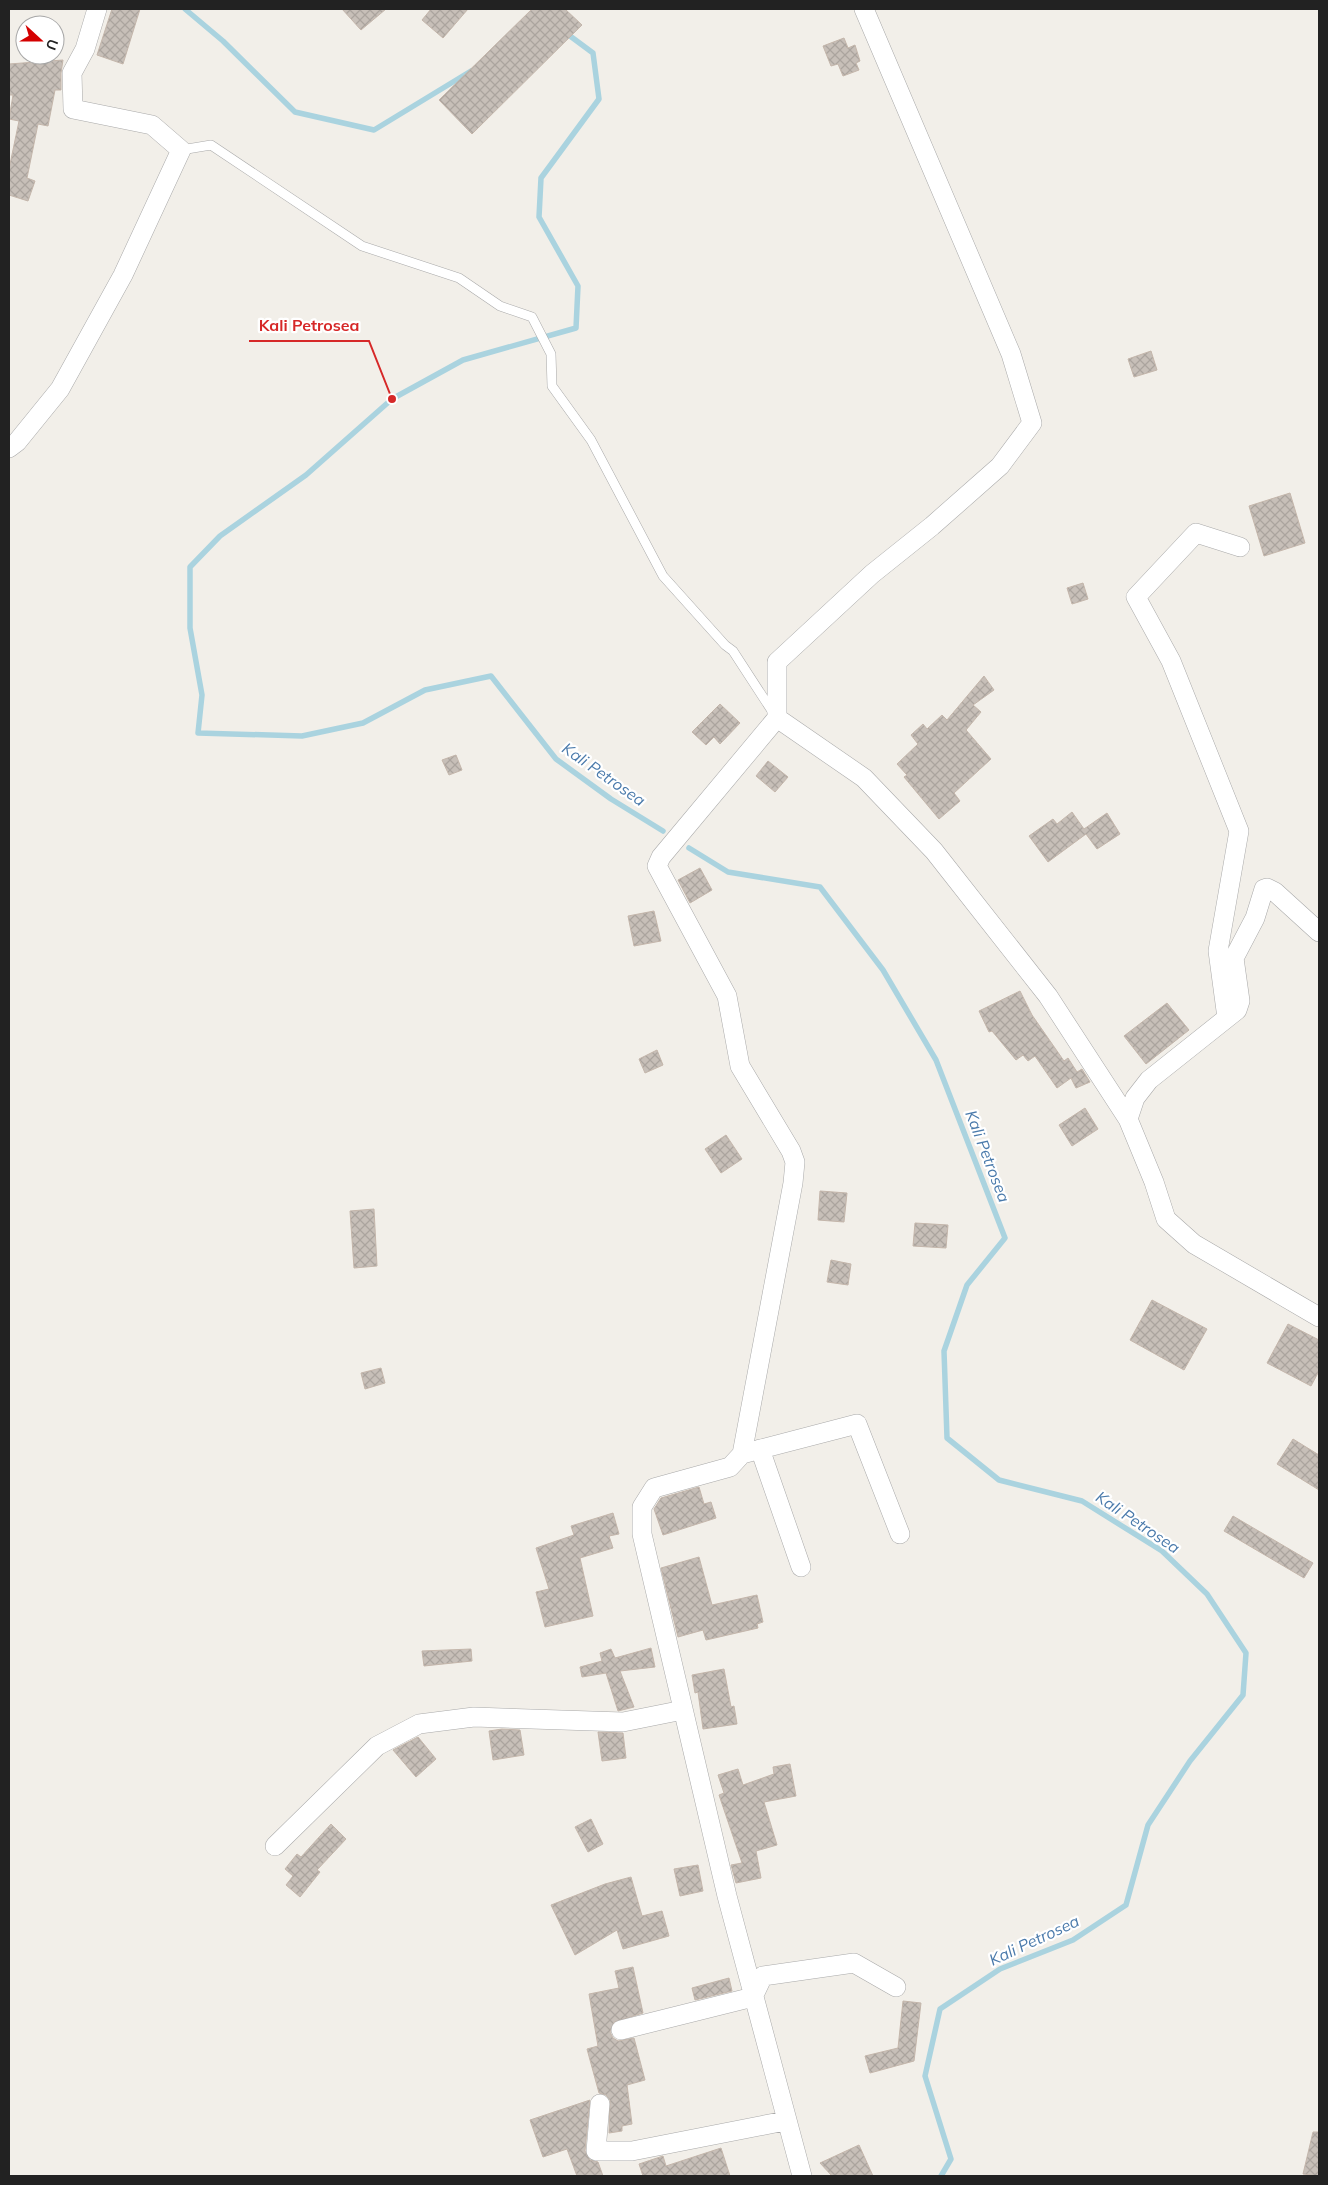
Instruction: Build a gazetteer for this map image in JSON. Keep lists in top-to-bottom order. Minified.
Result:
{"water":["Kali Petrosea"],"places":["Kali Petrosea"],"north":"right"}
